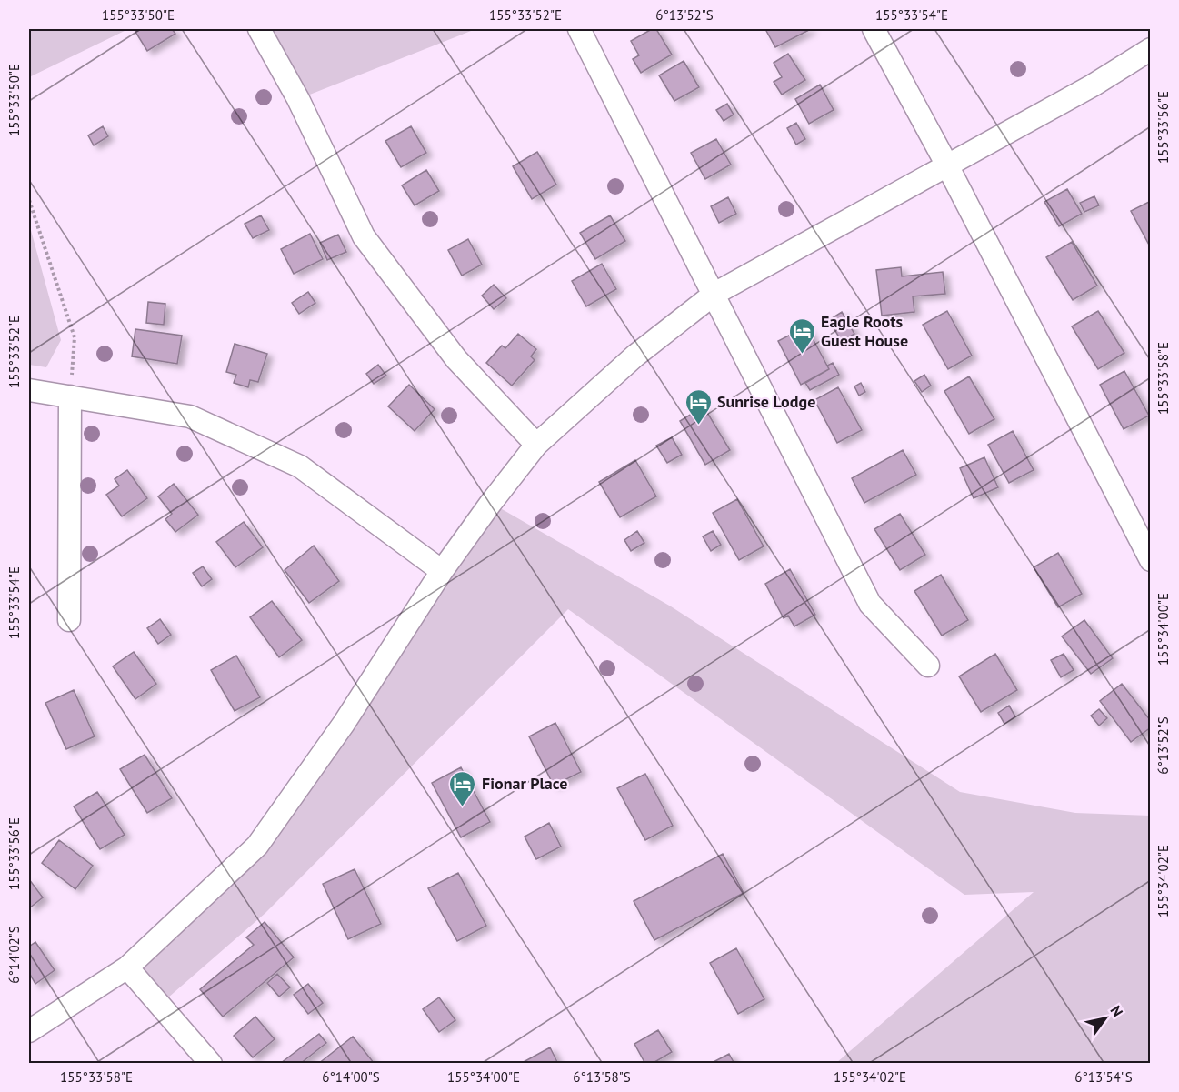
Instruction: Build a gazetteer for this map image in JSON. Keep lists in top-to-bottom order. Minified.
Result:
{"places":{"hotel":["Eagle Roots Guest House","Sunrise Lodge","Fionar Place"]},"north":"top right","coordinates":["155°33'50\"E","155°33'52\"E","6°13'52\"S","155°33'54\"E","155°33'56\"E","155°33'58\"E","155°34'00\"E","155°34'02\"E","6°14'02\"S","6°14'00\"S","6°13'58\"S","6°13'54\"S"]}
